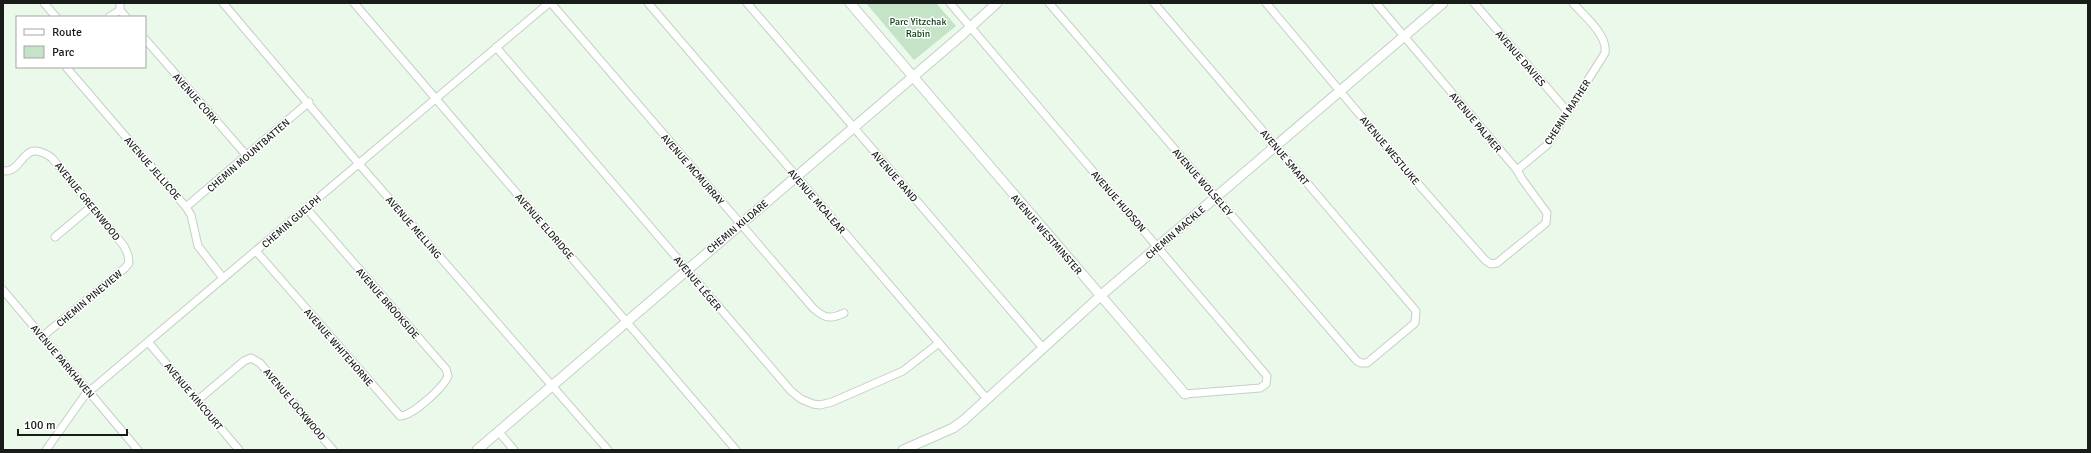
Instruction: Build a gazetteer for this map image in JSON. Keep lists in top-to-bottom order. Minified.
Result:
{"streets":{"street":["AVENUE DAVIES","AVENUE CORK","CHEMIN MATHER","AVENUE PALMER","AVENUE WESTLUKE","CHEMIN MOUNTBATTEN","AVENUE SMART","AVENUE JELLICOE","AVENUE MCMURRAY","AVENUE RAND","AVENUE WOLSELEY","AVENUE GREENWOOD","AVENUE MCALEAR","AVENUE HUDSON","CHEMIN GUELPH","AVENUE ELDRIDGE","CHEMIN KILDARE","AVENUE MELLING","CHEMIN MACKLE","AVENUE WESTMINSTER","AVENUE LÉGER","CHEMIN PINEVIEW","AVENUE BROOKSIDE","AVENUE WHITEHORNE","AVENUE PARKHAVEN","AVENUE KINCOURT","AVENUE LOCKWOOD"]},"crossings":[["AVENUE DAVIES","CHEMIN MATHER"],["AVENUE CORK","CHEMIN MOUNTBATTEN"],["CHEMIN MATHER","AVENUE PALMER"],["AVENUE PALMER","AVENUE WESTLUKE"],["AVENUE PALMER","CHEMIN MACKLE"],["AVENUE WESTLUKE","CHEMIN MACKLE"],["CHEMIN MOUNTBATTEN","AVENUE JELLICOE"],["CHEMIN MOUNTBATTEN","AVENUE MELLING"],["AVENUE SMART","AVENUE WOLSELEY"],["AVENUE SMART","CHEMIN MACKLE"],["AVENUE JELLICOE","CHEMIN GUELPH"],["AVENUE MCMURRAY","CHEMIN GUELPH"],["AVENUE MCMURRAY","CHEMIN KILDARE"],["AVENUE RAND","CHEMIN KILDARE"],["AVENUE RAND","CHEMIN MACKLE"],["AVENUE WOLSELEY","CHEMIN MACKLE"],["AVENUE GREENWOOD","CHEMIN PINEVIEW"],["AVENUE MCALEAR","CHEMIN KILDARE"],["AVENUE MCALEAR","CHEMIN MACKLE"],["AVENUE MCALEAR","AVENUE LÉGER"],["AVENUE HUDSON","CHEMIN KILDARE"],["AVENUE HUDSON","CHEMIN MACKLE"],["AVENUE HUDSON","AVENUE WESTMINSTER"],["CHEMIN GUELPH","AVENUE ELDRIDGE"],["CHEMIN GUELPH","AVENUE MELLING"],["CHEMIN GUELPH","AVENUE LÉGER"],["CHEMIN GUELPH","AVENUE BROOKSIDE"],["CHEMIN GUELPH","AVENUE WHITEHORNE"],["CHEMIN GUELPH","AVENUE PARKHAVEN"],["CHEMIN GUELPH","AVENUE KINCOURT"],["AVENUE ELDRIDGE","CHEMIN KILDARE"],["CHEMIN KILDARE","AVENUE MELLING"],["CHEMIN KILDARE","AVENUE WESTMINSTER"],["CHEMIN KILDARE","AVENUE LÉGER"],["CHEMIN MACKLE","AVENUE WESTMINSTER"],["CHEMIN PINEVIEW","AVENUE PARKHAVEN"],["AVENUE BROOKSIDE","AVENUE WHITEHORNE"],["AVENUE KINCOURT","AVENUE LOCKWOOD"]],"parks":["Parc Yitzchak Rabin"],"legend":["Route","Parc"],"scale_bar":"100 m"}
